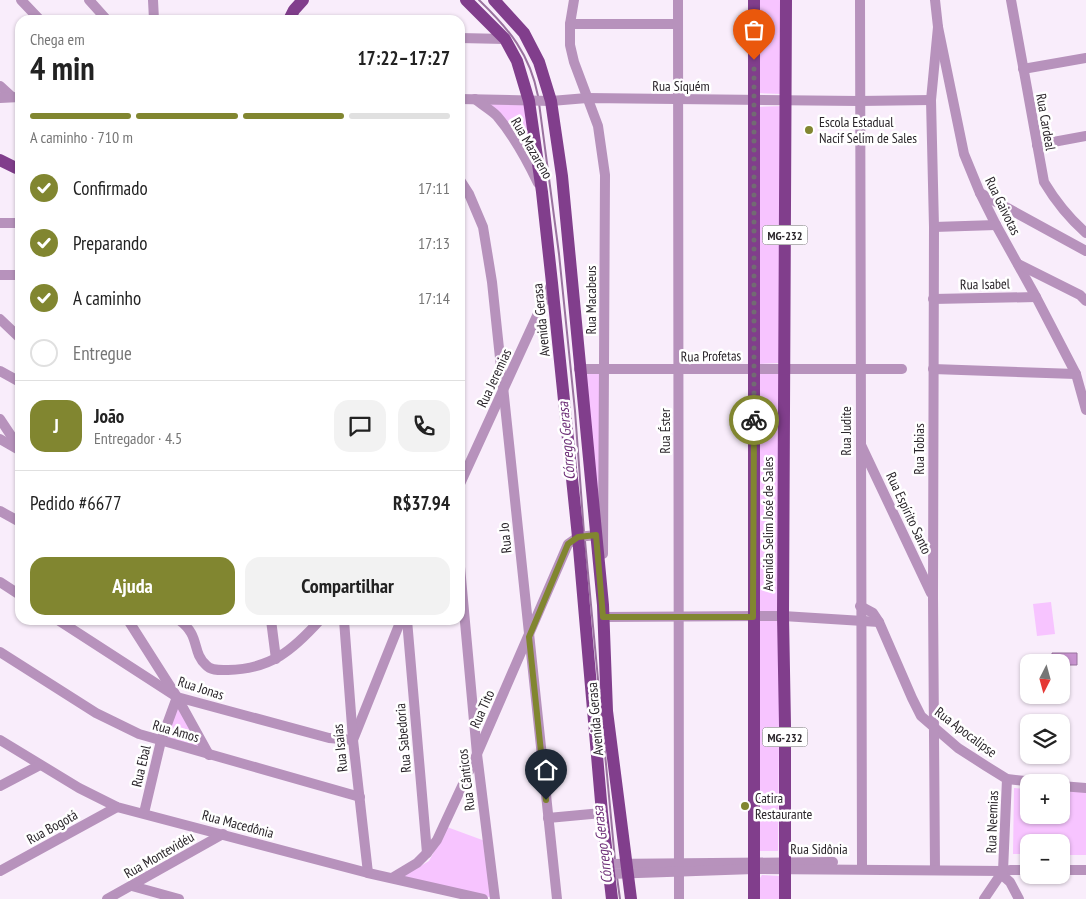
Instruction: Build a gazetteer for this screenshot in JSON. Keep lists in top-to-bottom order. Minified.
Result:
{"streets":{"main road":["MG-232","Avenida Gerasa","Avenida Selim José de Sales"],"street":["Rua Siquém","Rua Cardeal","Rua Mazareno","Rua Gaivotas","Rua Isabel","Rua Macabeus","Rua Profetas","Rua Jeremias","Rua Éster","Rua Judite","Rua Tobias","Rua Espírito Santo","Rua Jo","Rua Jonas","Rua Tito","Rua Amos","Rua Apocalipse","Rua Sabedoria","Rua Isaías","Rua Ebal","Rua Cânticos","Rua Neemias","Rua Macedônia","Rua Bogotá","Rua Sidônia","Rua Montevidéu"]},"crossings":[["Rua Siquém","Rua Macabeus"],["Rua Siquém","Avenida Gerasa"],["Rua Siquém","Rua Éster"],["Rua Siquém","Rua Judite"],["Rua Siquém","Rua Tobias"],["Rua Siquém","Avenida Selim José de Sales"],["Rua Mazareno","Avenida Gerasa"],["Rua Gaivotas","Rua Isabel"],["Rua Gaivotas","Rua Tobias"],["Rua Isabel","Rua Tobias"],["Rua Macabeus","Avenida Gerasa"],["Rua Macabeus","Rua Profetas"],["Avenida Gerasa","Rua Profetas"],["Avenida Gerasa","Rua Jeremias"],["Avenida Gerasa","Rua Tito"],["Avenida Gerasa","Rua Sidônia"],["Rua Profetas","Rua Éster"],["Rua Profetas","Rua Judite"],["Rua Profetas","Avenida Selim José de Sales"],["Rua Jeremias","Rua Jo"],["Rua Éster","Rua Sidônia"],["Rua Judite","Rua Espírito Santo"],["Rua Judite","Rua Apocalipse"],["Rua Judite","Rua Sidônia"],["Rua Tobias","Rua Espírito Santo"],["Rua Tobias","Rua Apocalipse"],["Rua Tobias","Rua Sidônia"],["Avenida Selim José de Sales","Rua Sidônia"],["Rua Jo","Rua Tito"],["Rua Jonas","Rua Isaías"],["Rua Jonas","Rua Ebal"],["Rua Tito","Rua Sabedoria"],["Rua Tito","Rua Cânticos"],["Rua Tito","Rua Macedônia"],["Rua Amos","Rua Isaías"],["Rua Amos","Rua Ebal"],["Rua Apocalipse","Rua Neemias"],["Rua Isaías","Rua Macedônia"],["Rua Ebal","Rua Macedônia"],["Rua Neemias","Rua Sidônia"],["Rua Macedônia","Rua Bogotá"],["Rua Macedônia","Rua Montevidéu"]],"water":["Córrego Gerasa"],"places":["Escola Estadual Nacif Selim de Sales","Catira Restaurante"],"north":"bottom","page":{"heading":["4 min","Chega em","17:22–17:27"],"panel":["João","Entregador · 4.5","Pedido #6677","R$37.94"],"bar":"A caminho · 710 m","list":[["Confirmado","17:11"],["Preparando","17:13"],["A caminho","17:14"],"Entregue"],"round":"J","buttons":["Ajuda","Compartilhar"],"map_buttons":["+","−"]}}
